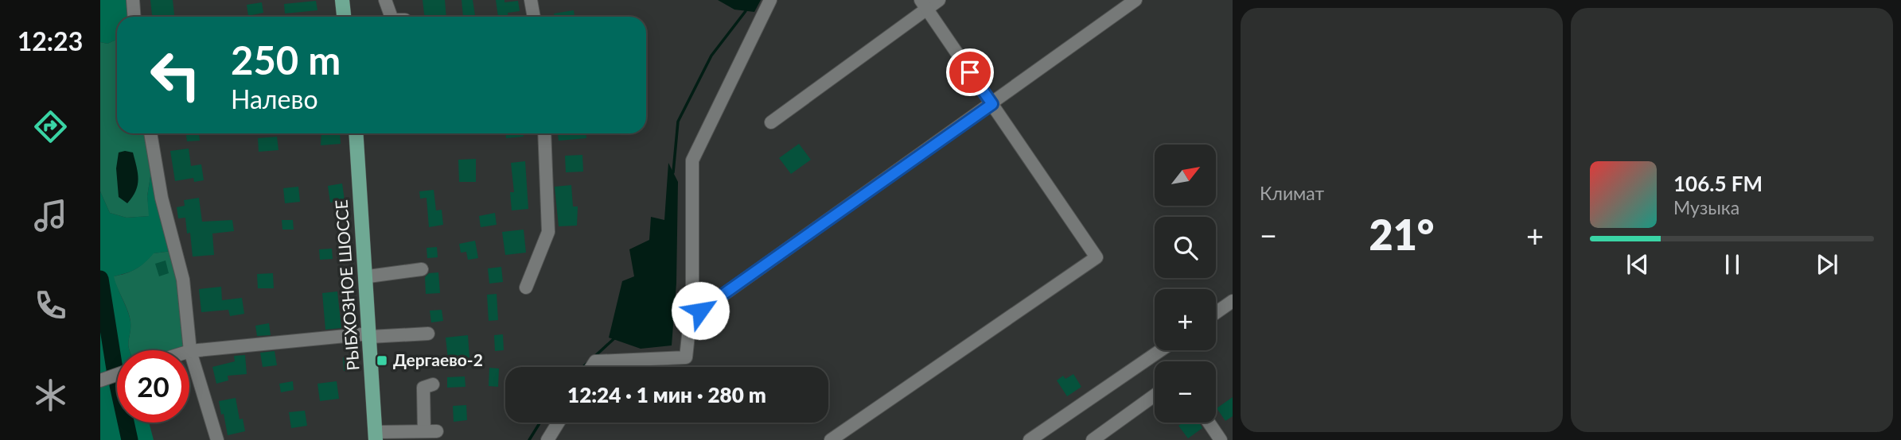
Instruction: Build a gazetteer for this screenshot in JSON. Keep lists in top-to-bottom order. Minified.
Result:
{"streets":{"main road":["РЫБХОЗНОЕ ШОССЕ"]},"places":{"transit":["Дергаево-2"]},"north":"top right","page":{"tabs":"12:23","tile":"Климат","turn":["250 m","Налево"],"map_buttons":["+","−"],"song":["106.5 FM","Музыка"],"heat":["−","21°","+"],"limit":"20","trip":"12:24 · 1 мин · 280 m"}}
